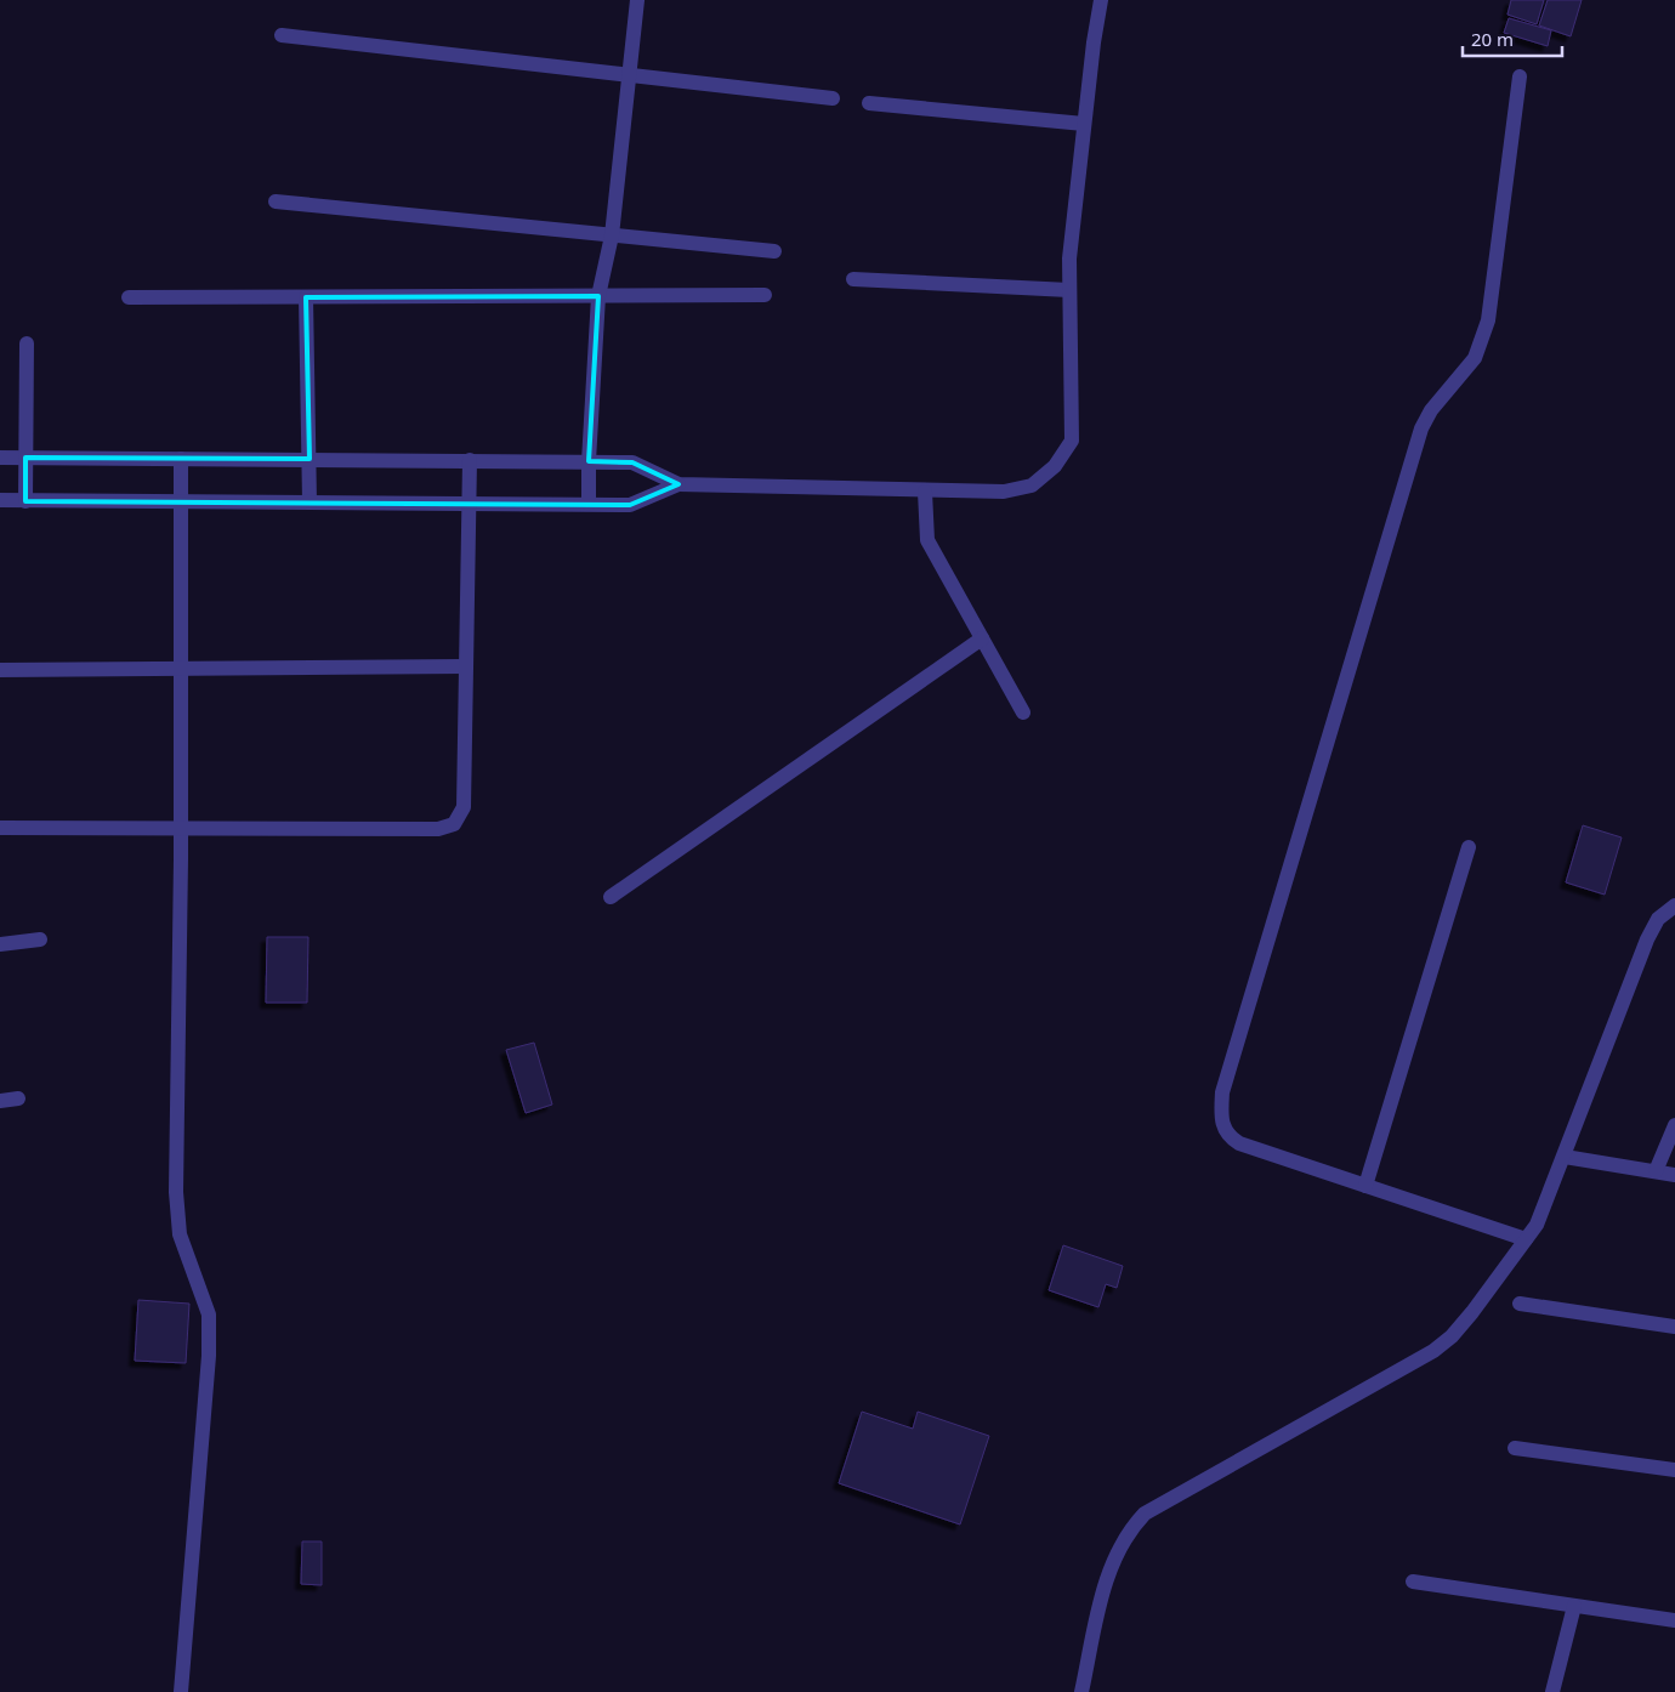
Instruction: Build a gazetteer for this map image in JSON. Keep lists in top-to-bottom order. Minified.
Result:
{"scale_bar":"20 m"}
